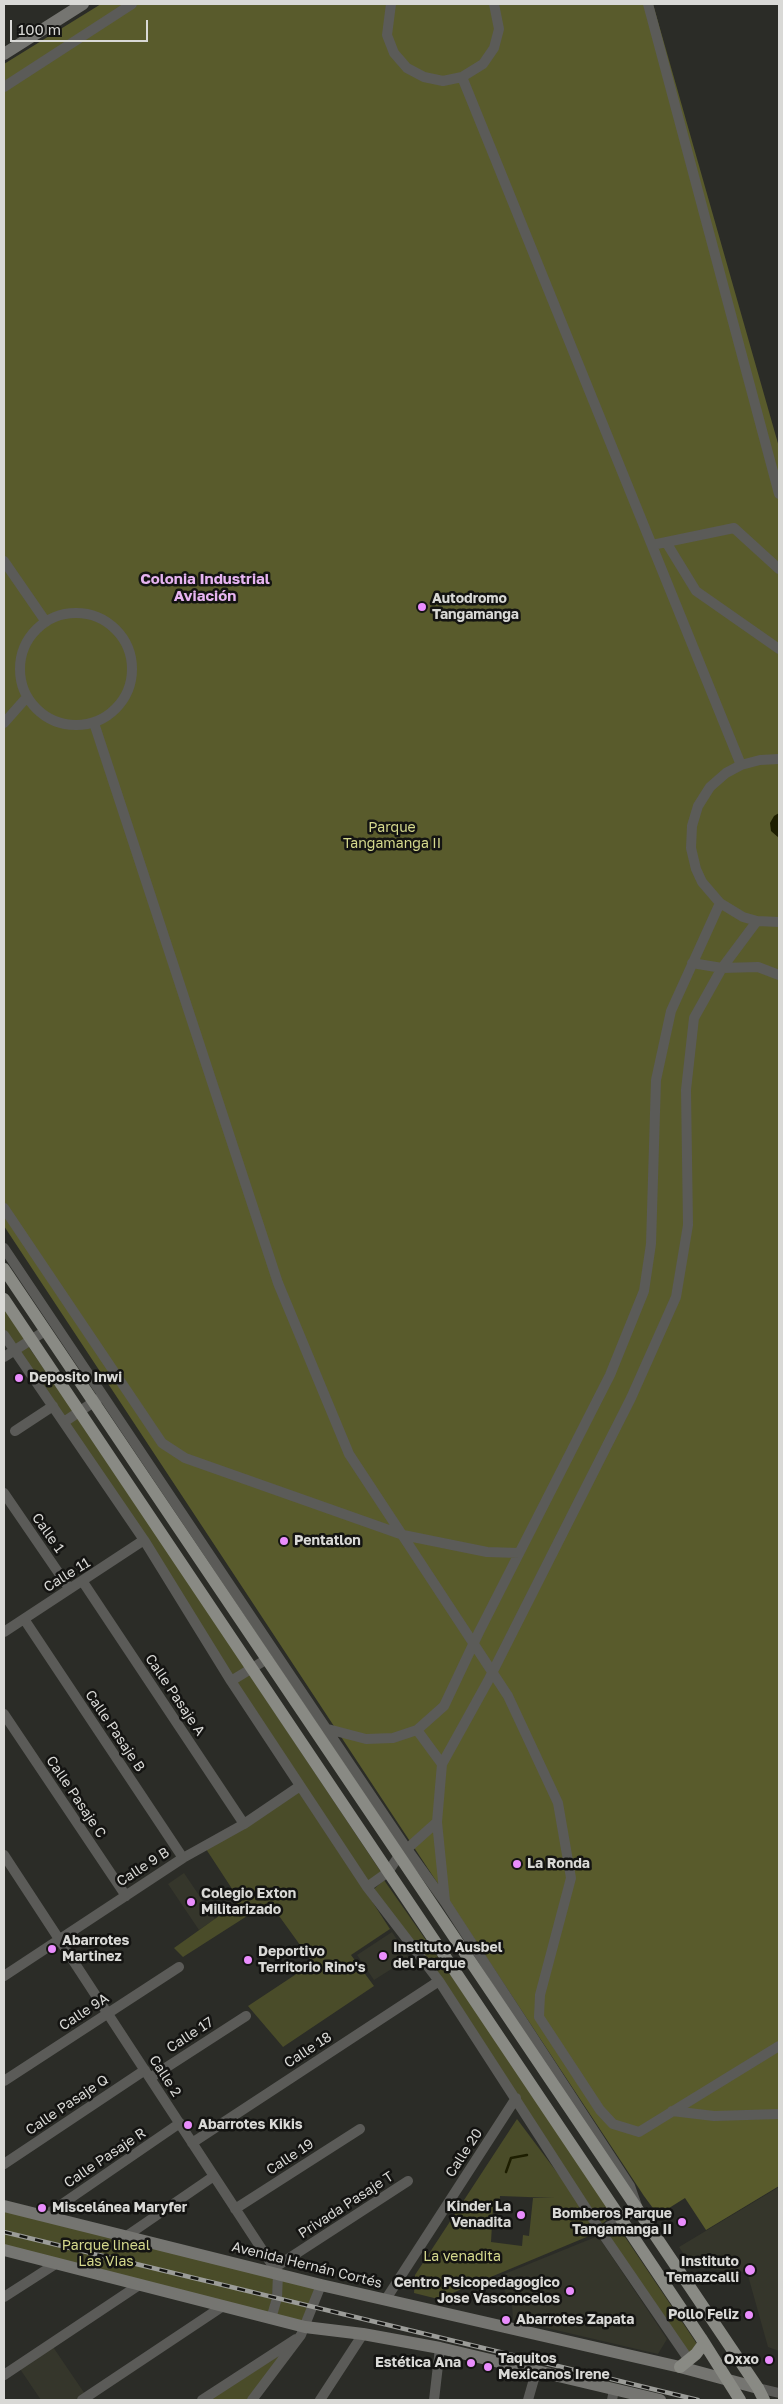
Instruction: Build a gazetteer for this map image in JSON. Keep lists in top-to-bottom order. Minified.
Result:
{"streets":{"main road":["Avenida Hernán Cortés"],"street":["Calle 1","Calle 11","Calle Pasaje A","Calle Pasaje B","Calle Pasaje C","Calle 9 B","Calle 9A","Calle 17","Calle 18","Calle 2","Calle Pasaje Q","Calle 20","Calle 19","Calle Pasaje R","Privada Pasaje T"]},"crossings":[["Calle 1","Calle 11"],["Calle 11","Calle Pasaje A"],["Calle 11","Calle Pasaje B"],["Calle Pasaje A","Calle 9 B"],["Calle Pasaje B","Calle 9 B"],["Calle Pasaje C","Calle 9 B"],["Calle 9 B","Calle 2"],["Calle 9A","Calle 2"],["Calle 17","Calle 2"],["Calle 17","Calle Pasaje Q"],["Calle 18","Calle 2"],["Calle 2","Calle Pasaje Q"],["Calle 2","Calle 19"],["Calle 2","Calle Pasaje R"],["Calle 2","Privada Pasaje T"],["Calle 2","Avenida Hernán Cortés"],["Calle 20","Avenida Hernán Cortés"],["Calle Pasaje R","Avenida Hernán Cortés"],["Privada Pasaje T","Avenida Hernán Cortés"]],"districts":["Colonia Industrial Aviación"],"parks":["Parque Tangamanga II","Parque lineal Las Vias","La venadita"],"places":["Autodromo Tangamanga","Deposito Inwi","Pentatlon","La Ronda","Colegio Exton Militarizado","Abarrotes Martinez","Instituto Ausbel del Parque","Deportivo Territorio Rino's","Abarrotes Kikis","Miscelánea Maryfer","Kinder La Venadita","Bomberos Parque Tangamanga II","Instituto Temazcalli","Centro Psicopedagogico Jose Vasconcelos","Pollo Feliz","Abarrotes Zapata","Oxxo","Estética Ana","Taquitos Mexicanos Irene"],"scale_bar":"100 m"}
